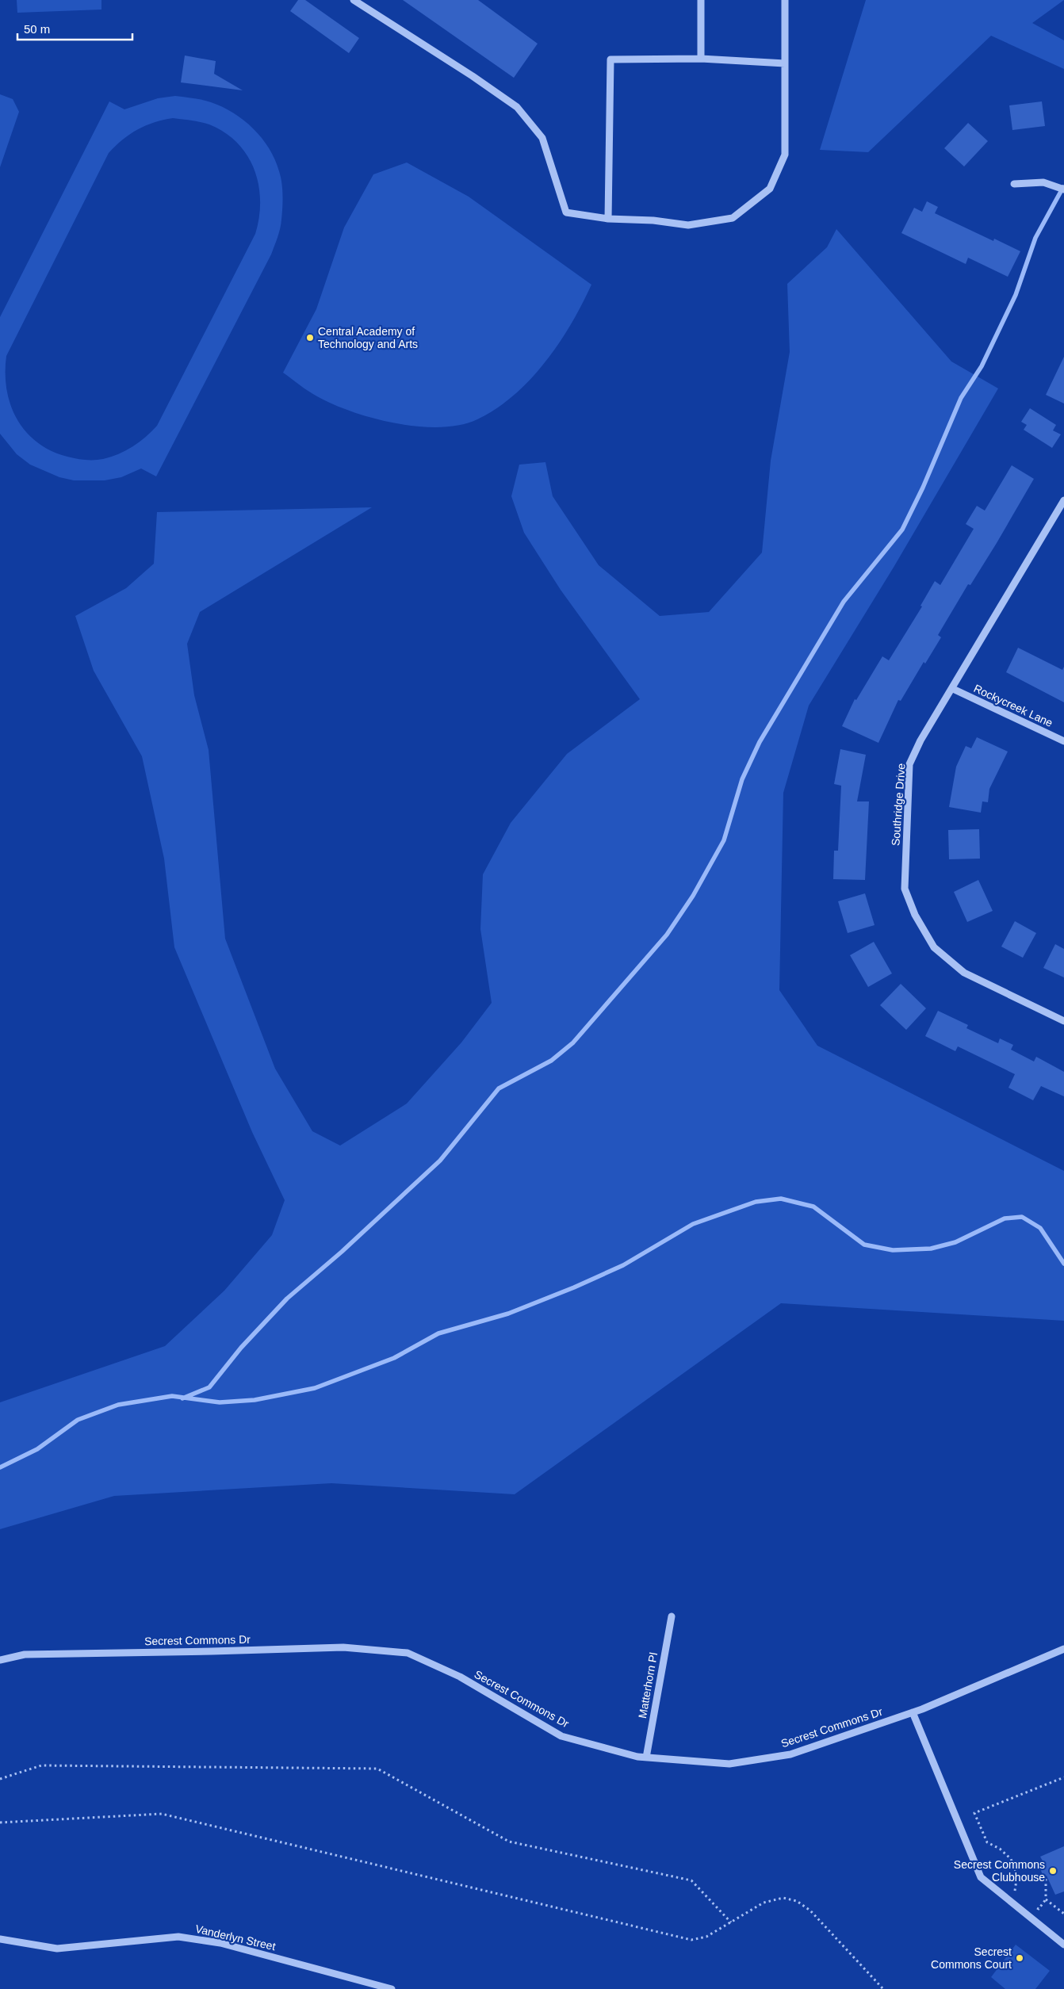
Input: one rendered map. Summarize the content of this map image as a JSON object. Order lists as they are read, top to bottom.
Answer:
{
  "streets": {
    "street": [
      "Rockycreek Lane",
      "Southridge Drive",
      "Secrest Commons Dr",
      "Matterhorn Pl",
      "Vanderlyn Street"
    ]
  },
  "crossings": [
    ["Rockycreek Lane", "Southridge Drive"],
    ["Secrest Commons Dr", "Matterhorn Pl"]
  ],
  "places": ["Central Academy of Technology and Arts", "Secrest Commons Clubhouse", "Secrest Commons Court"],
  "scale_bar": "50 m"
}
